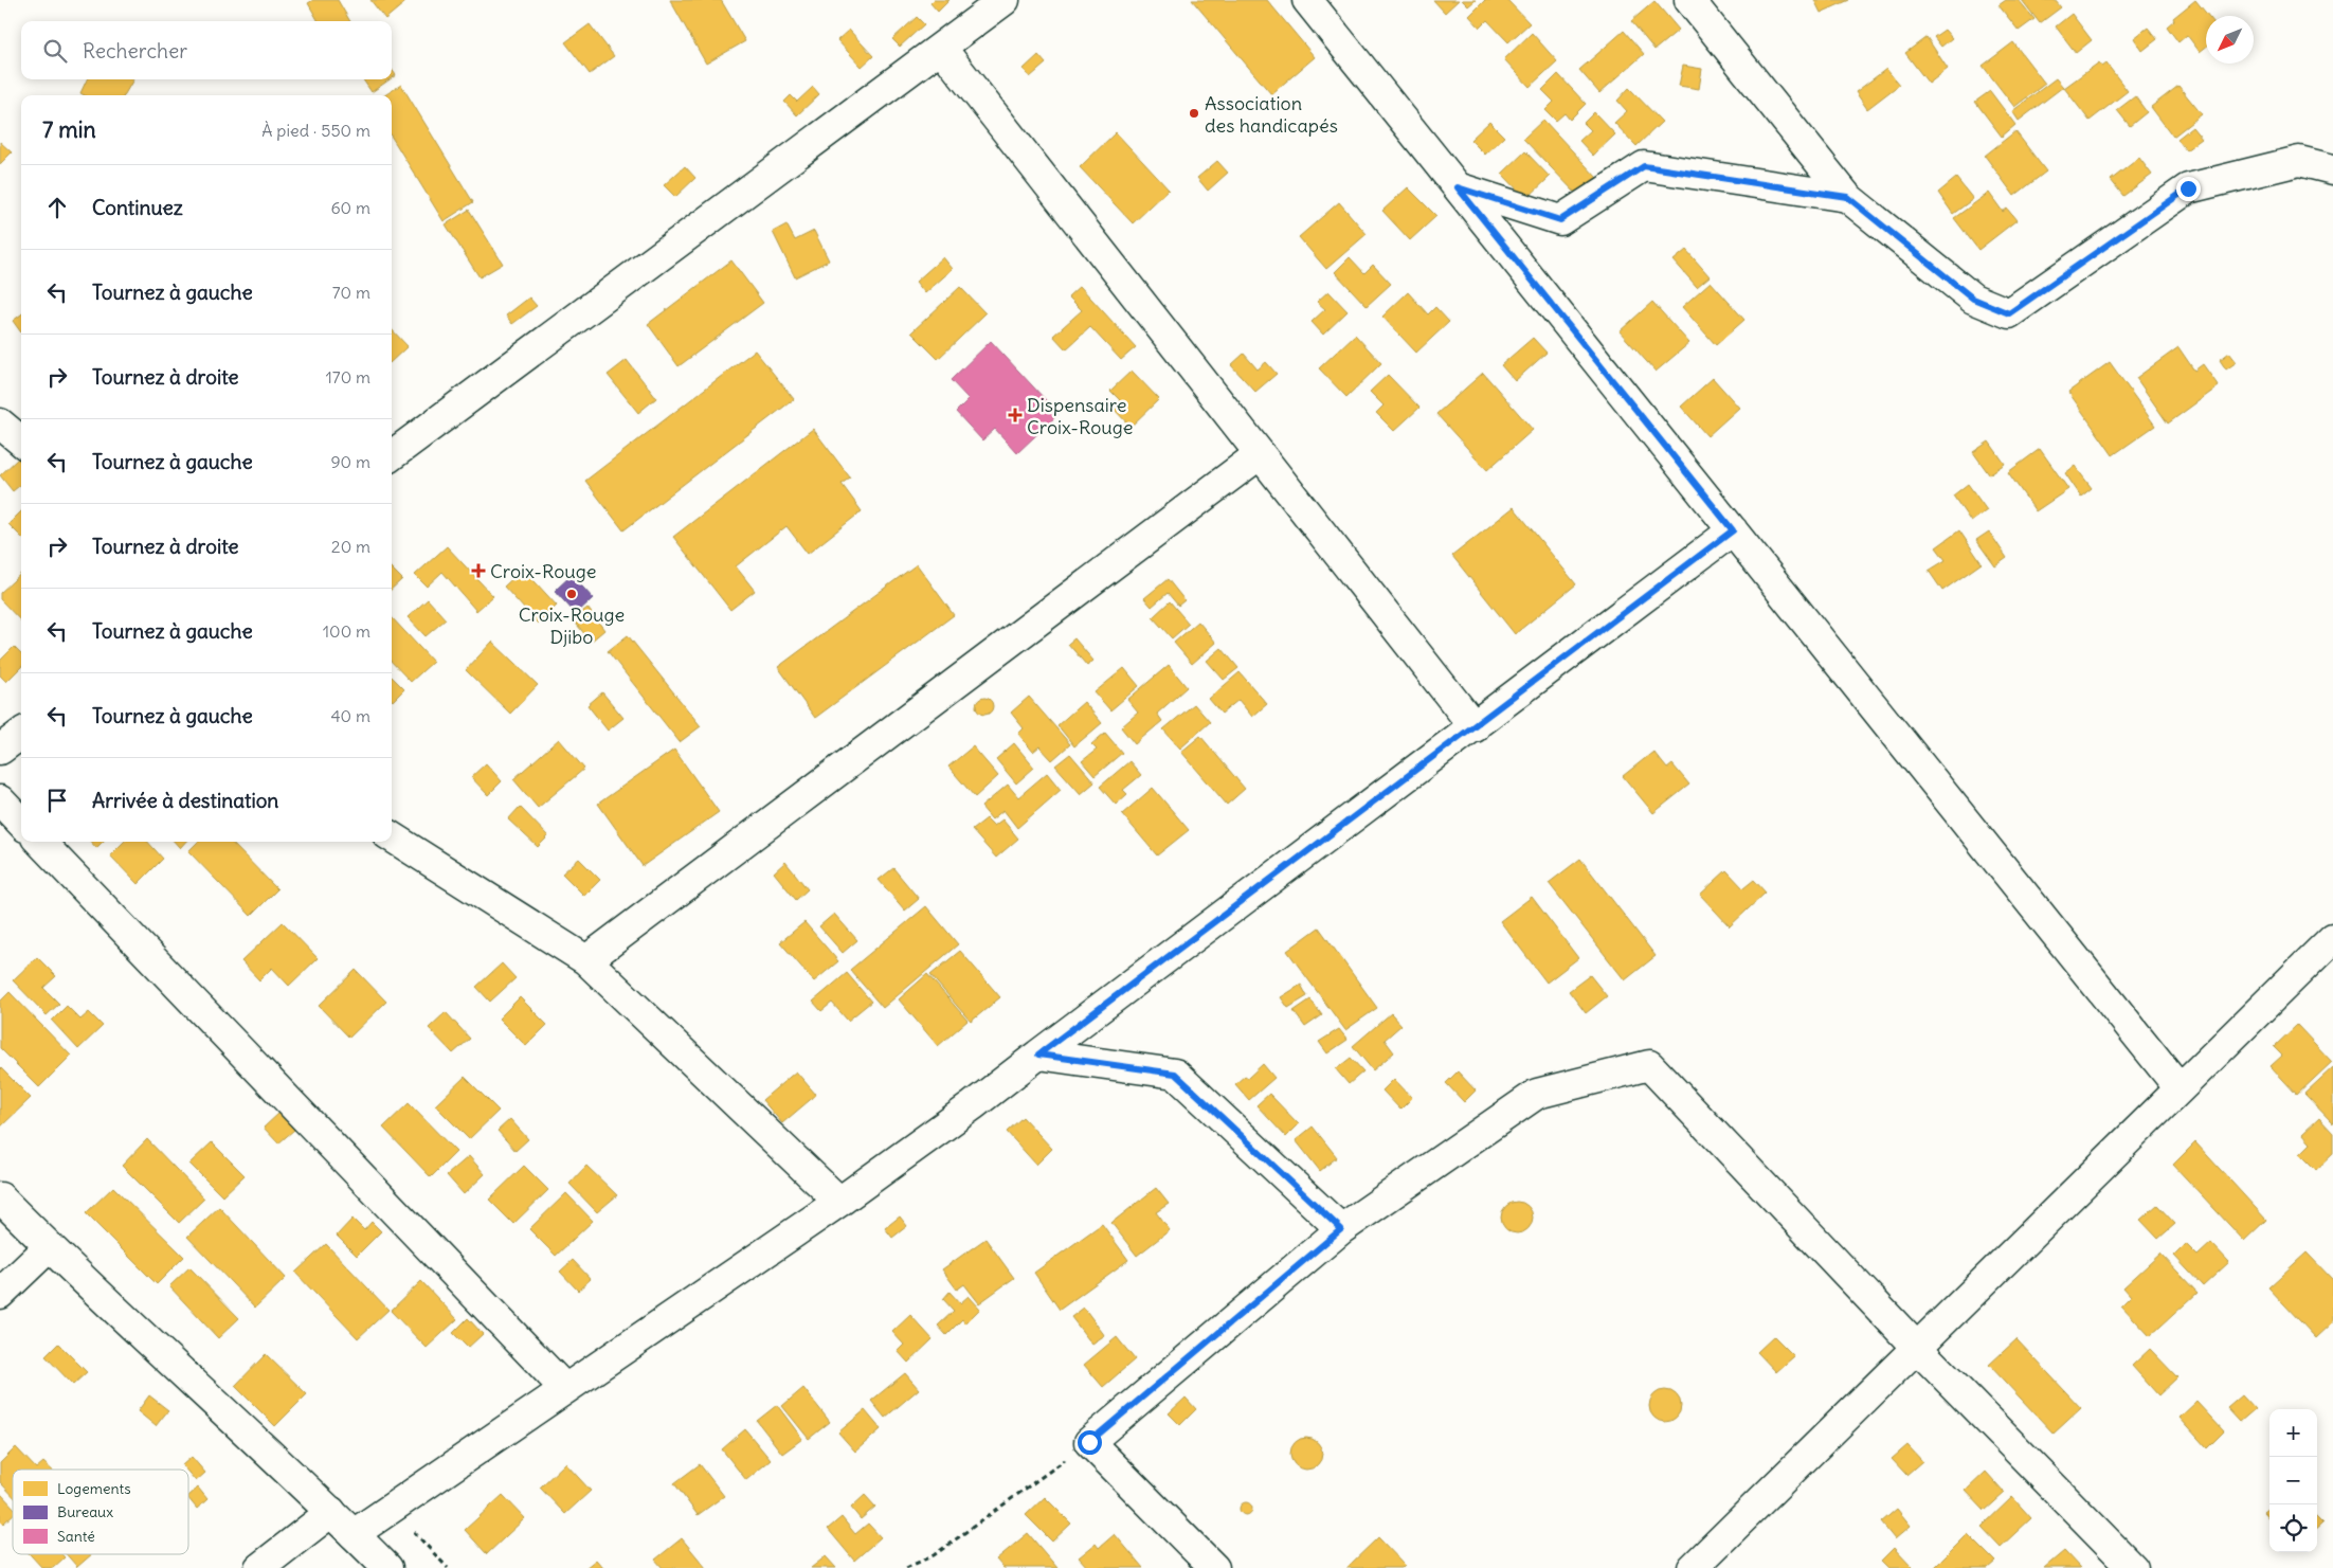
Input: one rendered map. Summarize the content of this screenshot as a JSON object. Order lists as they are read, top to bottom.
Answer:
{
  "places": {
    "other": ["Association des handicapés", "Croix-Rouge Djibo"],
    "health": ["Dispensaire Croix-Rouge", "Croix-Rouge"]
  },
  "legend": ["Logements", "Bureaux", "Santé"],
  "north": "bottom left",
  "page": {
    "search": "Rechercher",
    "heading": ["7 min", "À pied · 550 m"],
    "list": [
      ["Continuez", "60 m"],
      ["Tournez à gauche", "70 m"],
      ["Tournez à droite", "170 m"],
      ["Tournez à gauche", "90 m"],
      ["Tournez à droite", "20 m"],
      ["Tournez à gauche", "100 m"],
      ["Tournez à gauche", "40 m"],
      "Arrivée à destination"
    ],
    "map_buttons": ["+", "−"]
  }
}
